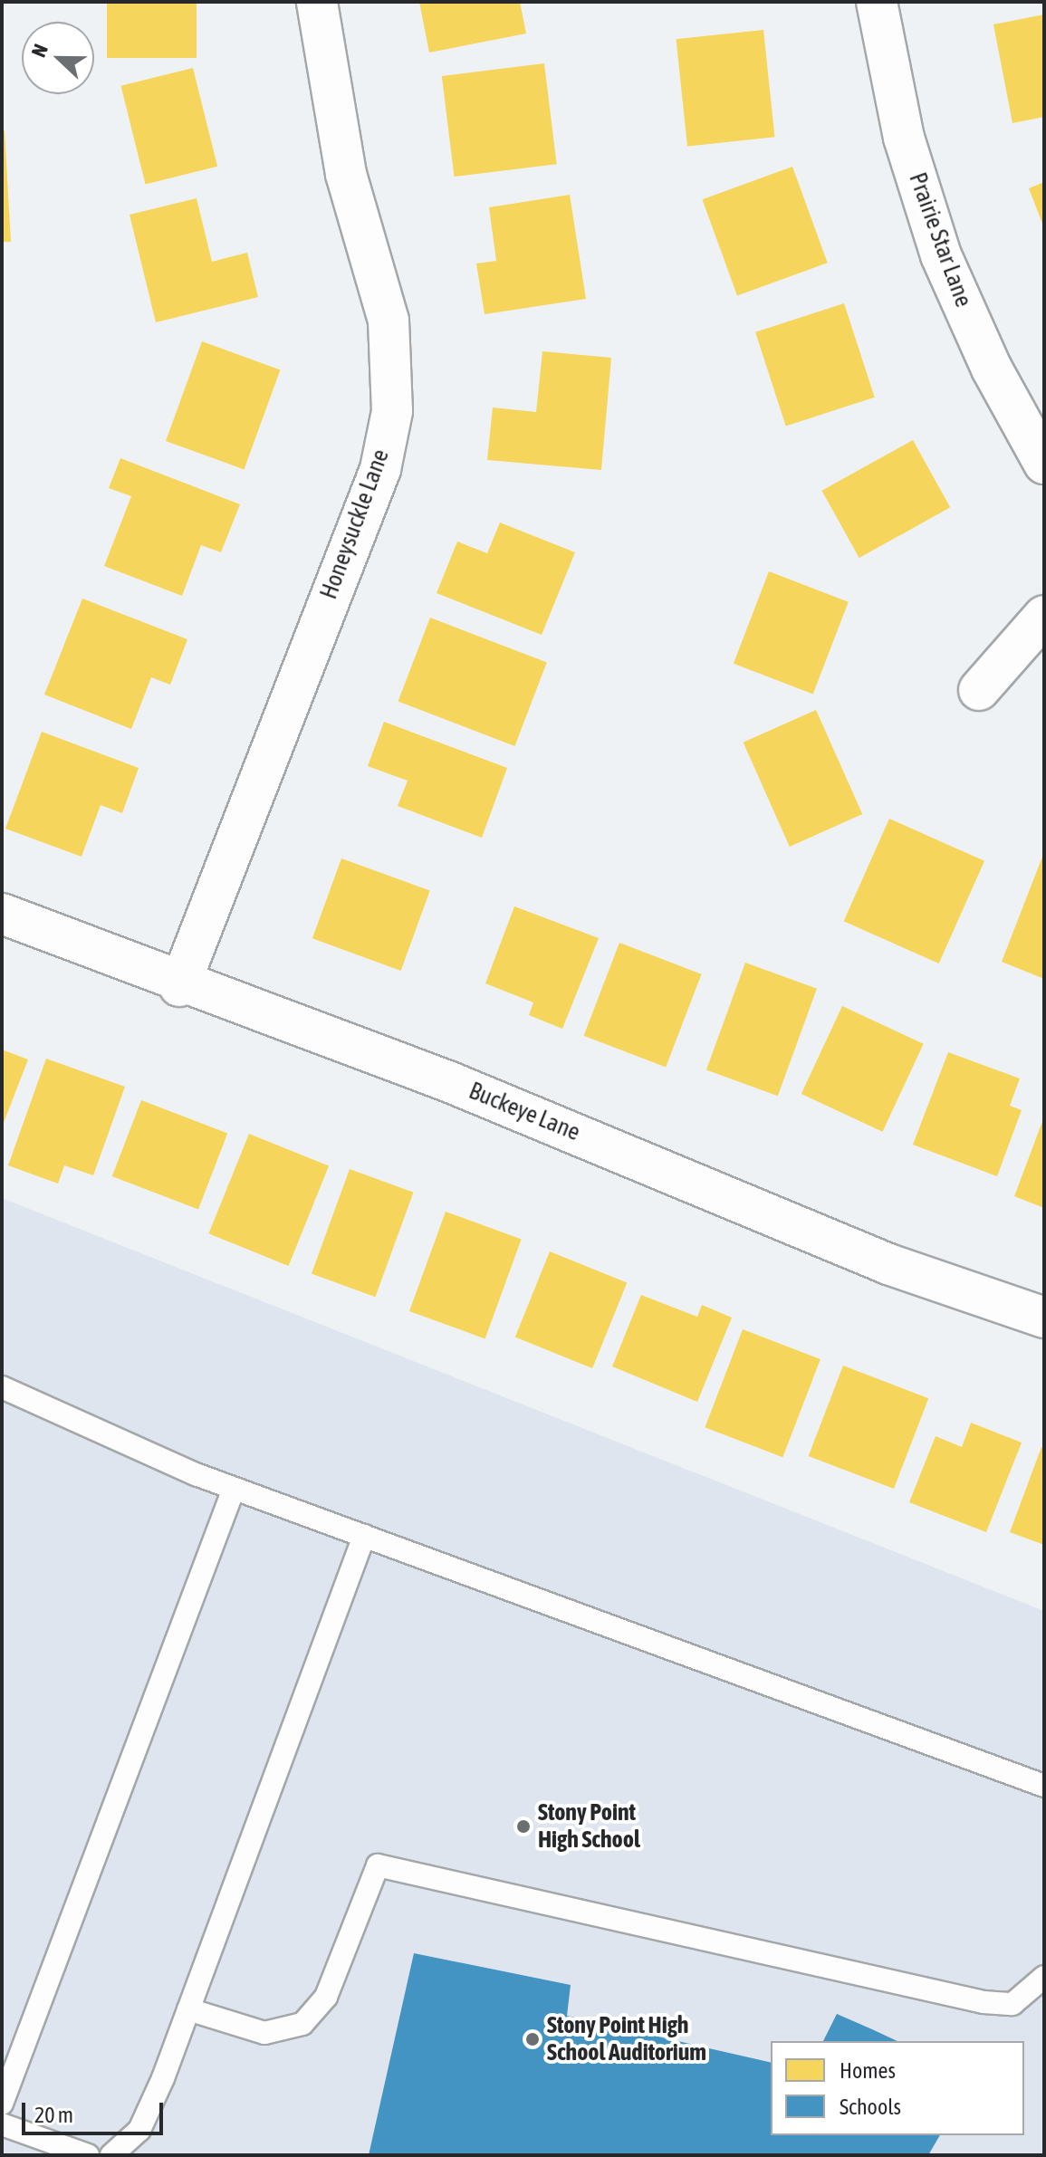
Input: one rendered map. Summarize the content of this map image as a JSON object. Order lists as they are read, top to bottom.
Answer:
{
  "streets": {
    "street": ["Prairie Star Lane", "Honeysuckle Lane", "Buckeye Lane"]
  },
  "crossings": [
    ["Honeysuckle Lane", "Buckeye Lane"]
  ],
  "places": ["Stony Point High School", "Stony Point High School Auditorium"],
  "legend": ["Homes", "Schools"],
  "scale_bar": "20 m",
  "north": "left"
}
